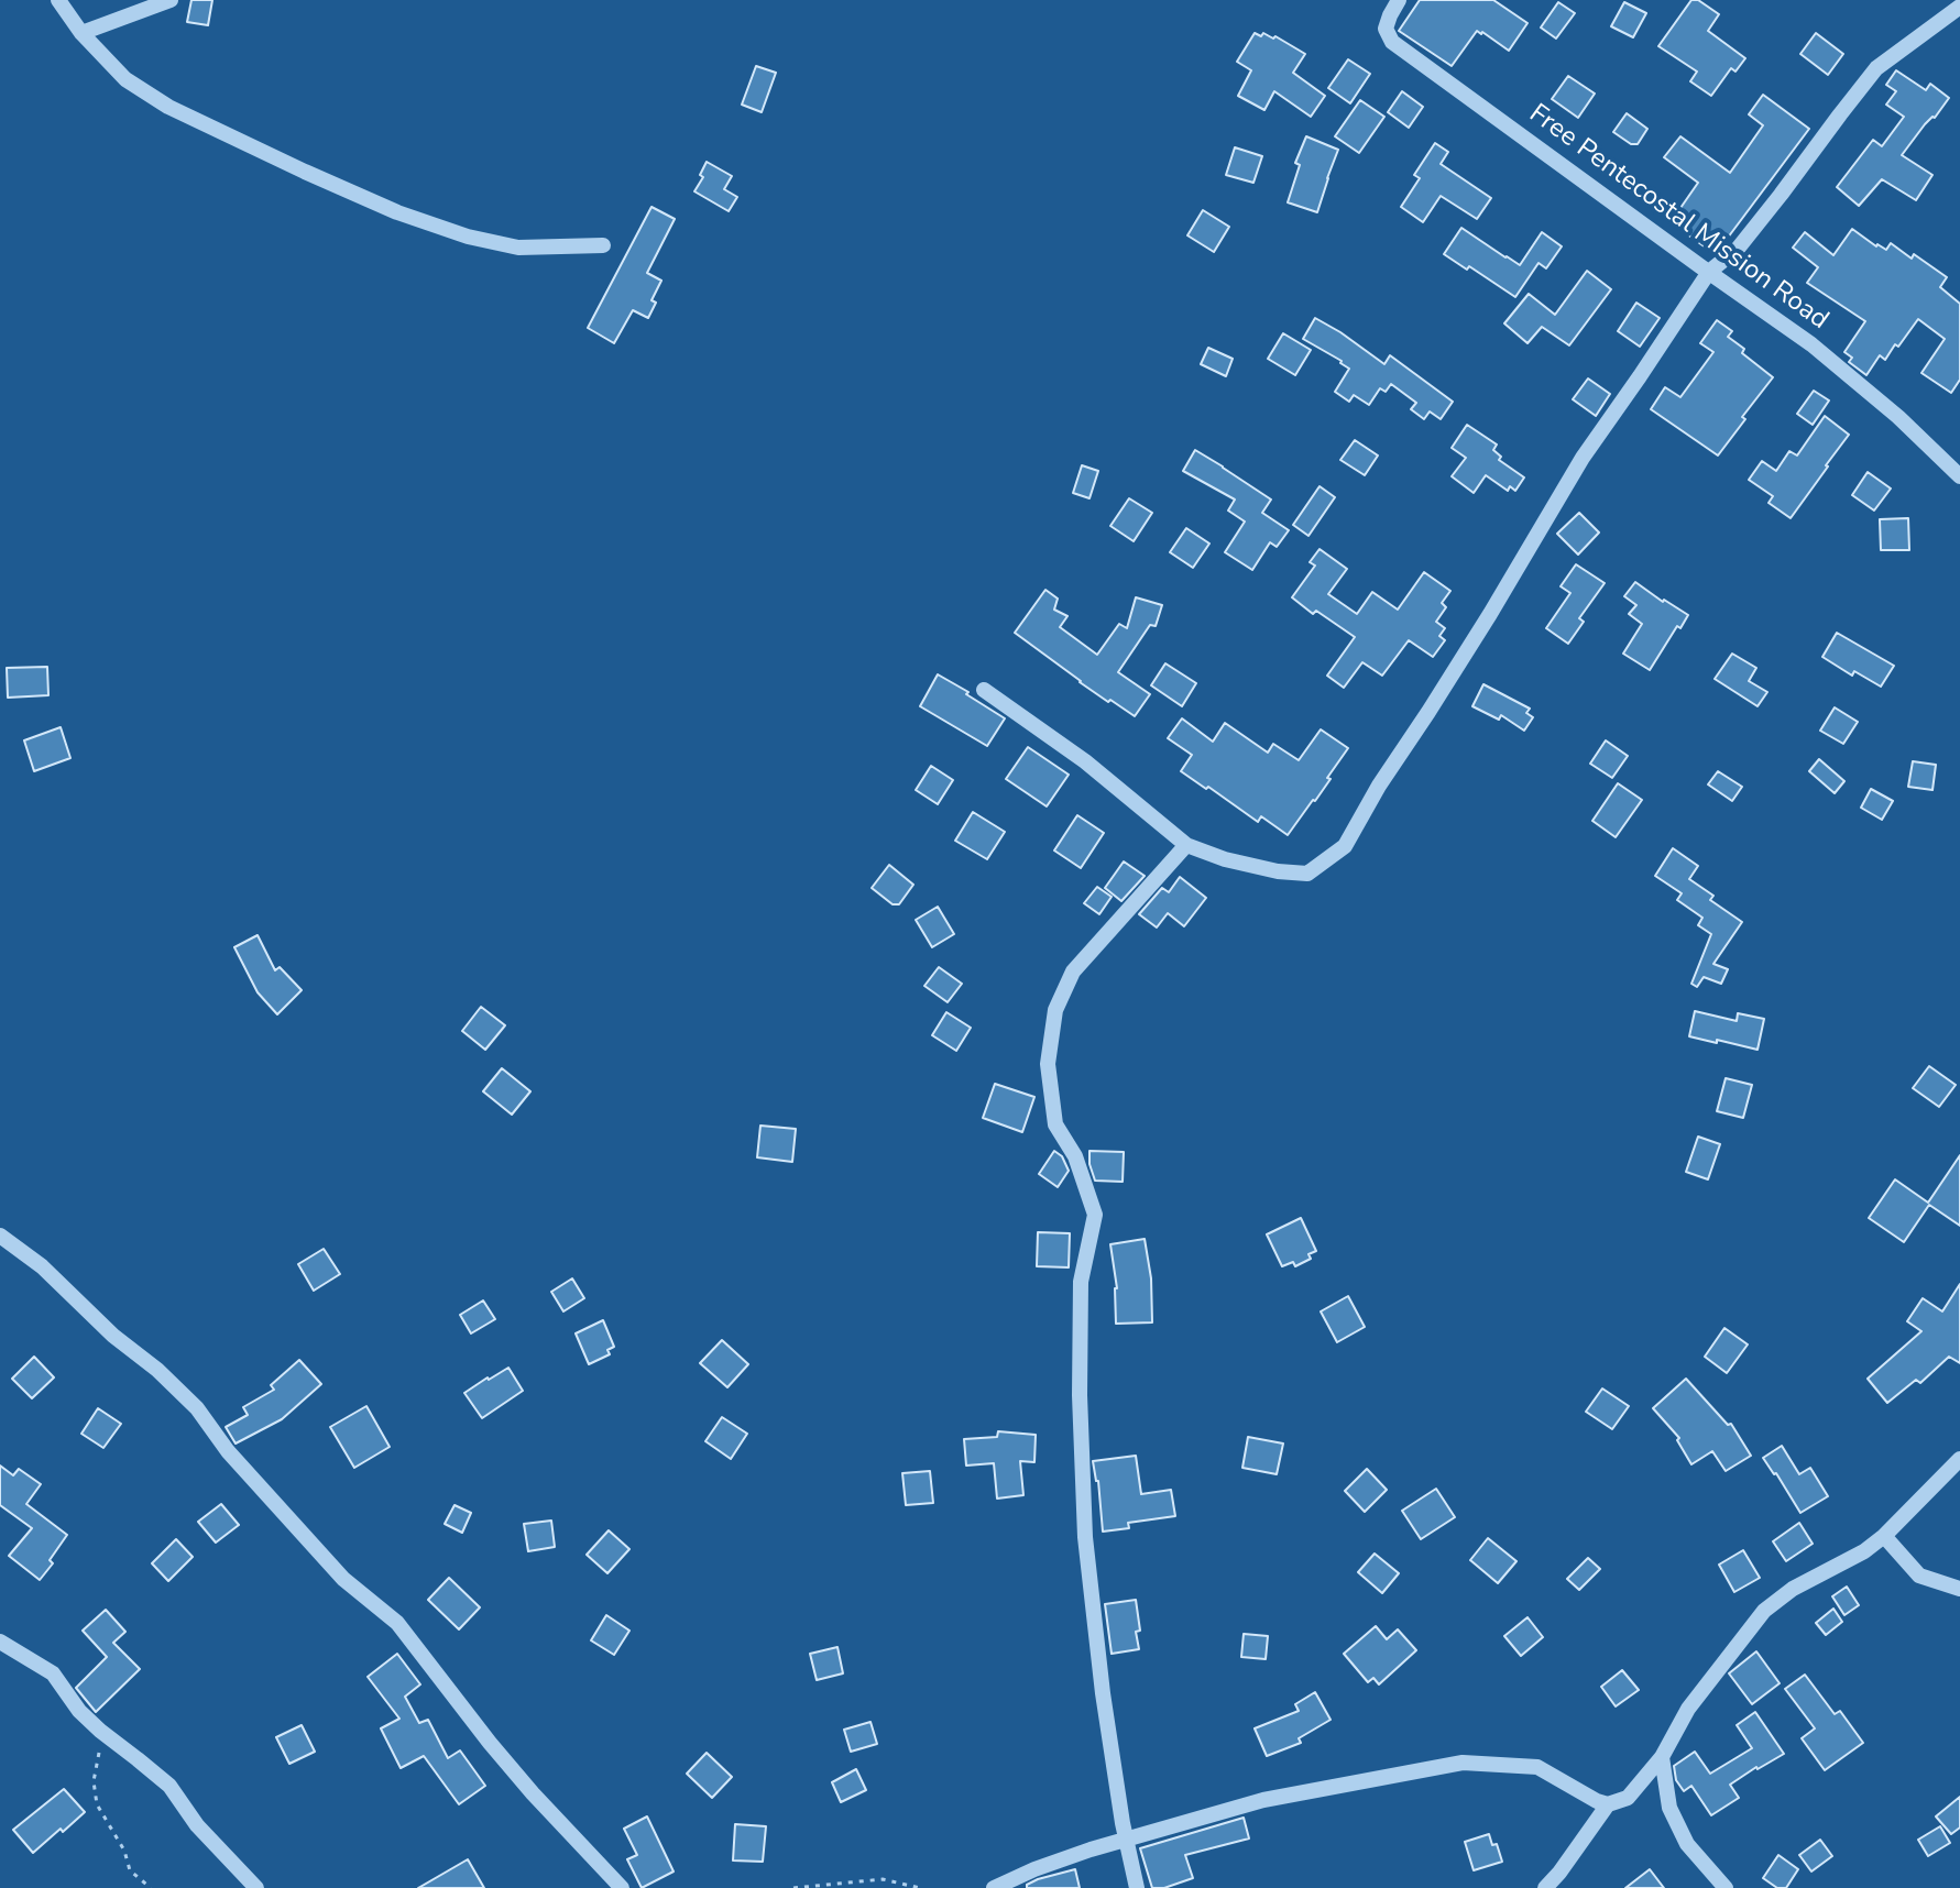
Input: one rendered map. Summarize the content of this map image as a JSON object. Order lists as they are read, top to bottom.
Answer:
{
  "streets": {
    "street": ["Free Pentecostal Mission Road"]
  }
}
